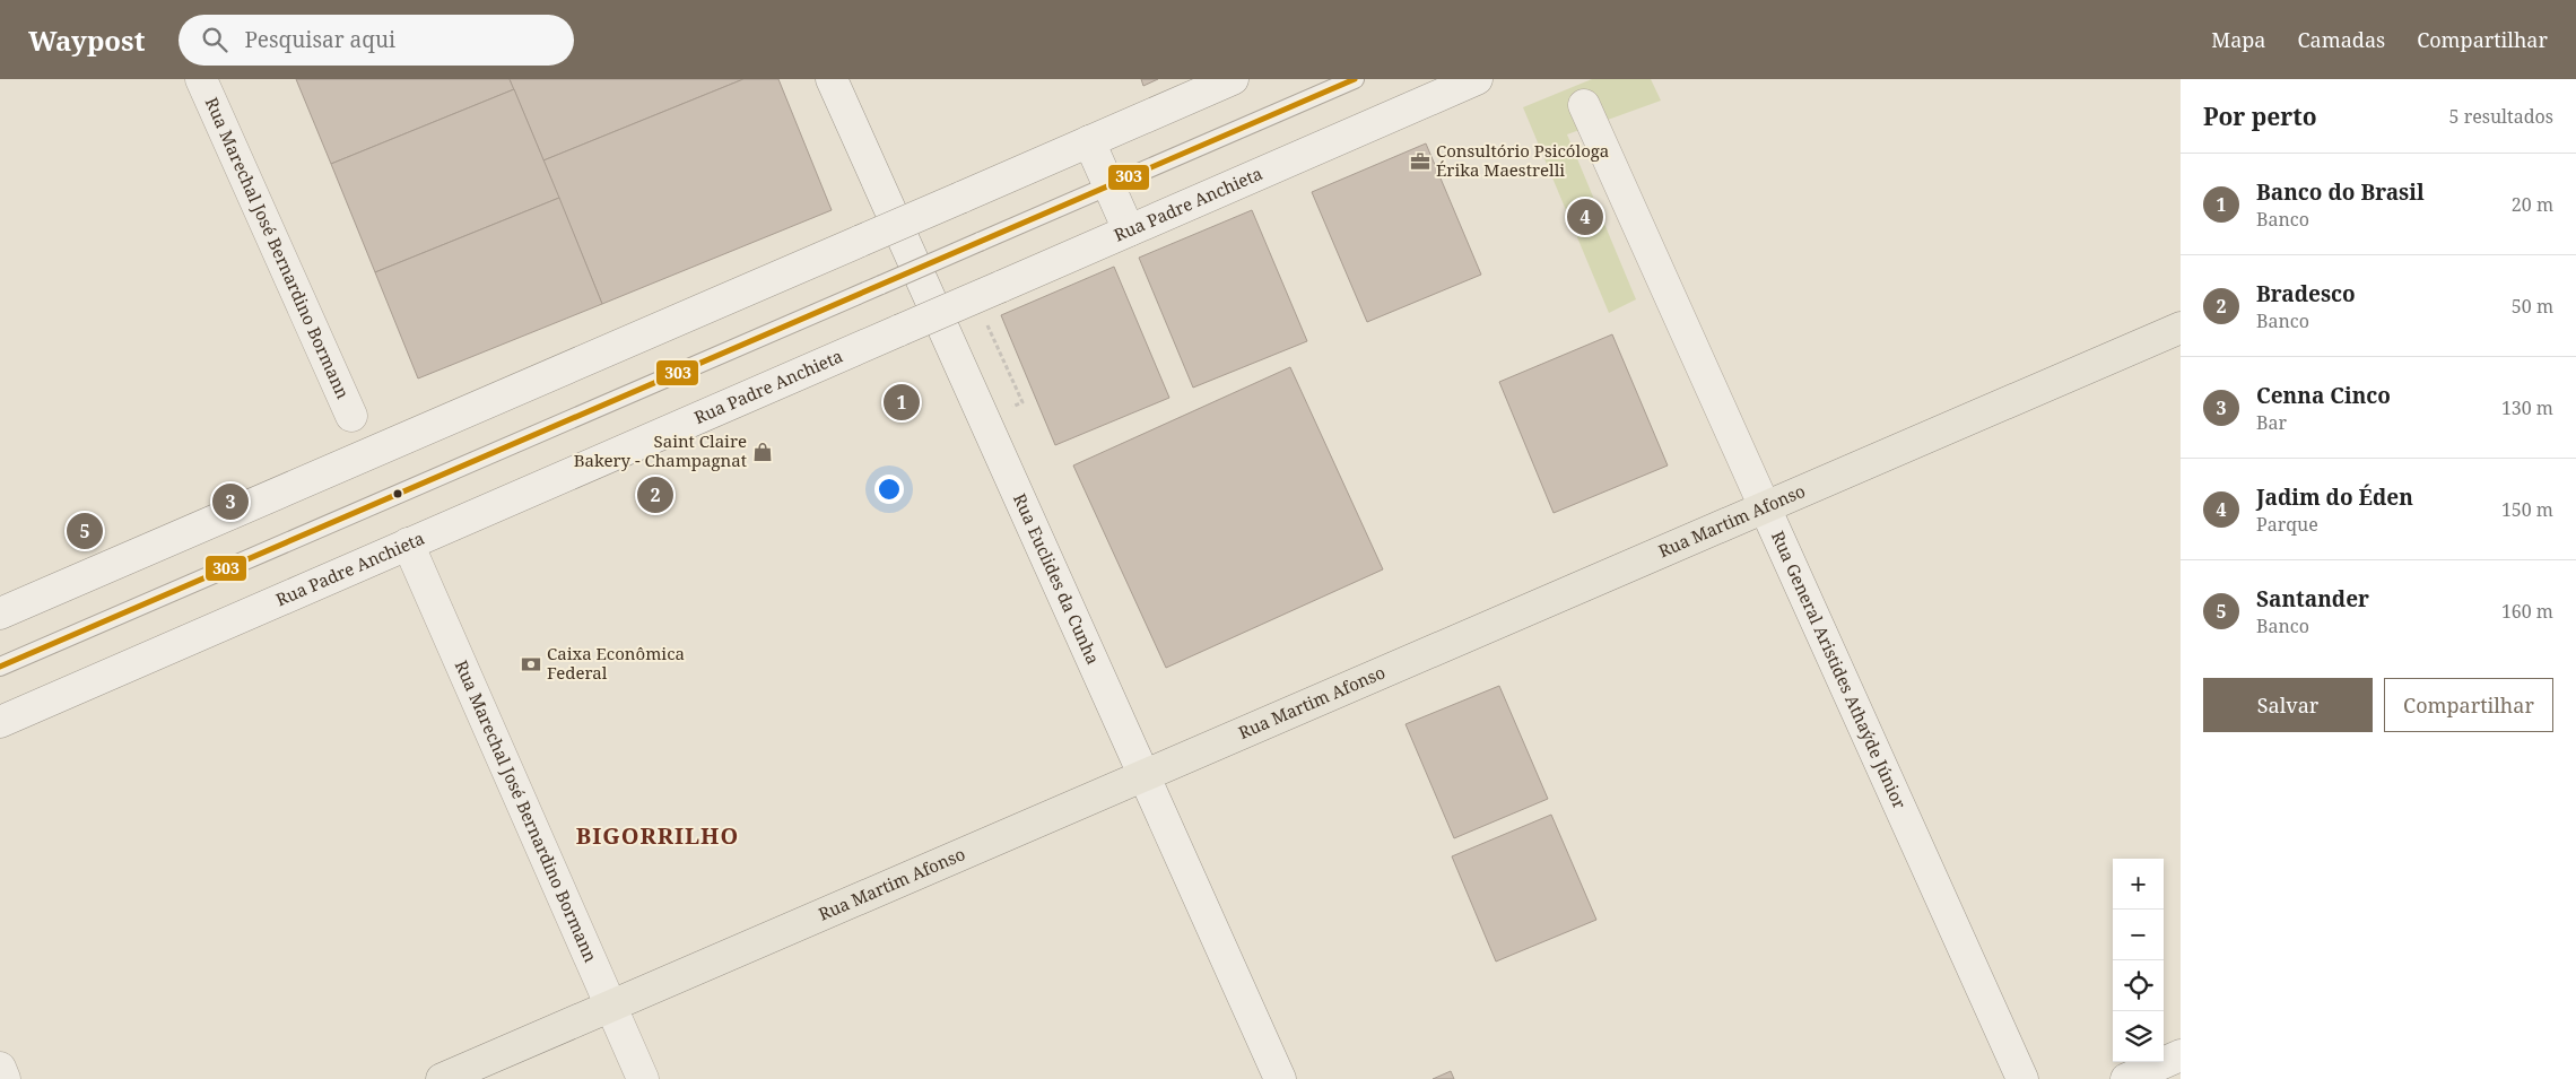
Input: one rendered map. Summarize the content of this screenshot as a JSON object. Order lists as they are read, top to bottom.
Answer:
{
  "streets": {
    "main road": ["Rua Martim Afonso"],
    "street": [
      "Rua Padre Anchieta",
      "Rua Marechal José Bernardino Bormann",
      "Rua Euclides da Cunha",
      "Rua General Aristides Athaýde Júnior"
    ]
  },
  "crossings": [
    ["Rua Padre Anchieta", "Rua Marechal José Bernardino Bormann"],
    ["Rua Marechal José Bernardino Bormann", "Rua Martim Afonso"],
    ["Rua Martim Afonso", "Rua Euclides da Cunha"],
    ["Rua Martim Afonso", "Rua General Aristides Athaýde Júnior"]
  ],
  "districts": ["BIGORRILHO"],
  "places": {
    "office": ["Consultório Psicóloga Érika Maestrelli"],
    "shop": ["Saint Claire Bakery - Champagnat"],
    "bank": ["Caixa Econômica Federal"]
  },
  "lines": ["transit line 303"],
  "page": {
    "header": "Waypost",
    "search": "Pesquisar aqui",
    "nav": ["Mapa", "Camadas", "Compartilhar"],
    "heading": ["Por perto", "5 resultados"],
    "list": [
      {
        "mark": "1",
        "name": "Banco do Brasil",
        "note": "Banco",
        "value": "20 m"
      },
      {
        "mark": "2",
        "name": "Bradesco",
        "note": "Banco",
        "value": "50 m"
      },
      {
        "mark": "3",
        "name": "Cenna Cinco",
        "note": "Bar",
        "value": "130 m"
      },
      {
        "mark": "4",
        "name": "Jadim do Éden",
        "note": "Parque",
        "value": "150 m"
      },
      {
        "mark": "5",
        "name": "Santander",
        "note": "Banco",
        "value": "160 m"
      }
    ],
    "pins": [
      "4",
      "1",
      "2",
      "3",
      "5"
    ],
    "buttons": ["Salvar", "Compartilhar"],
    "map_buttons": ["+", "−"]
  }
}
